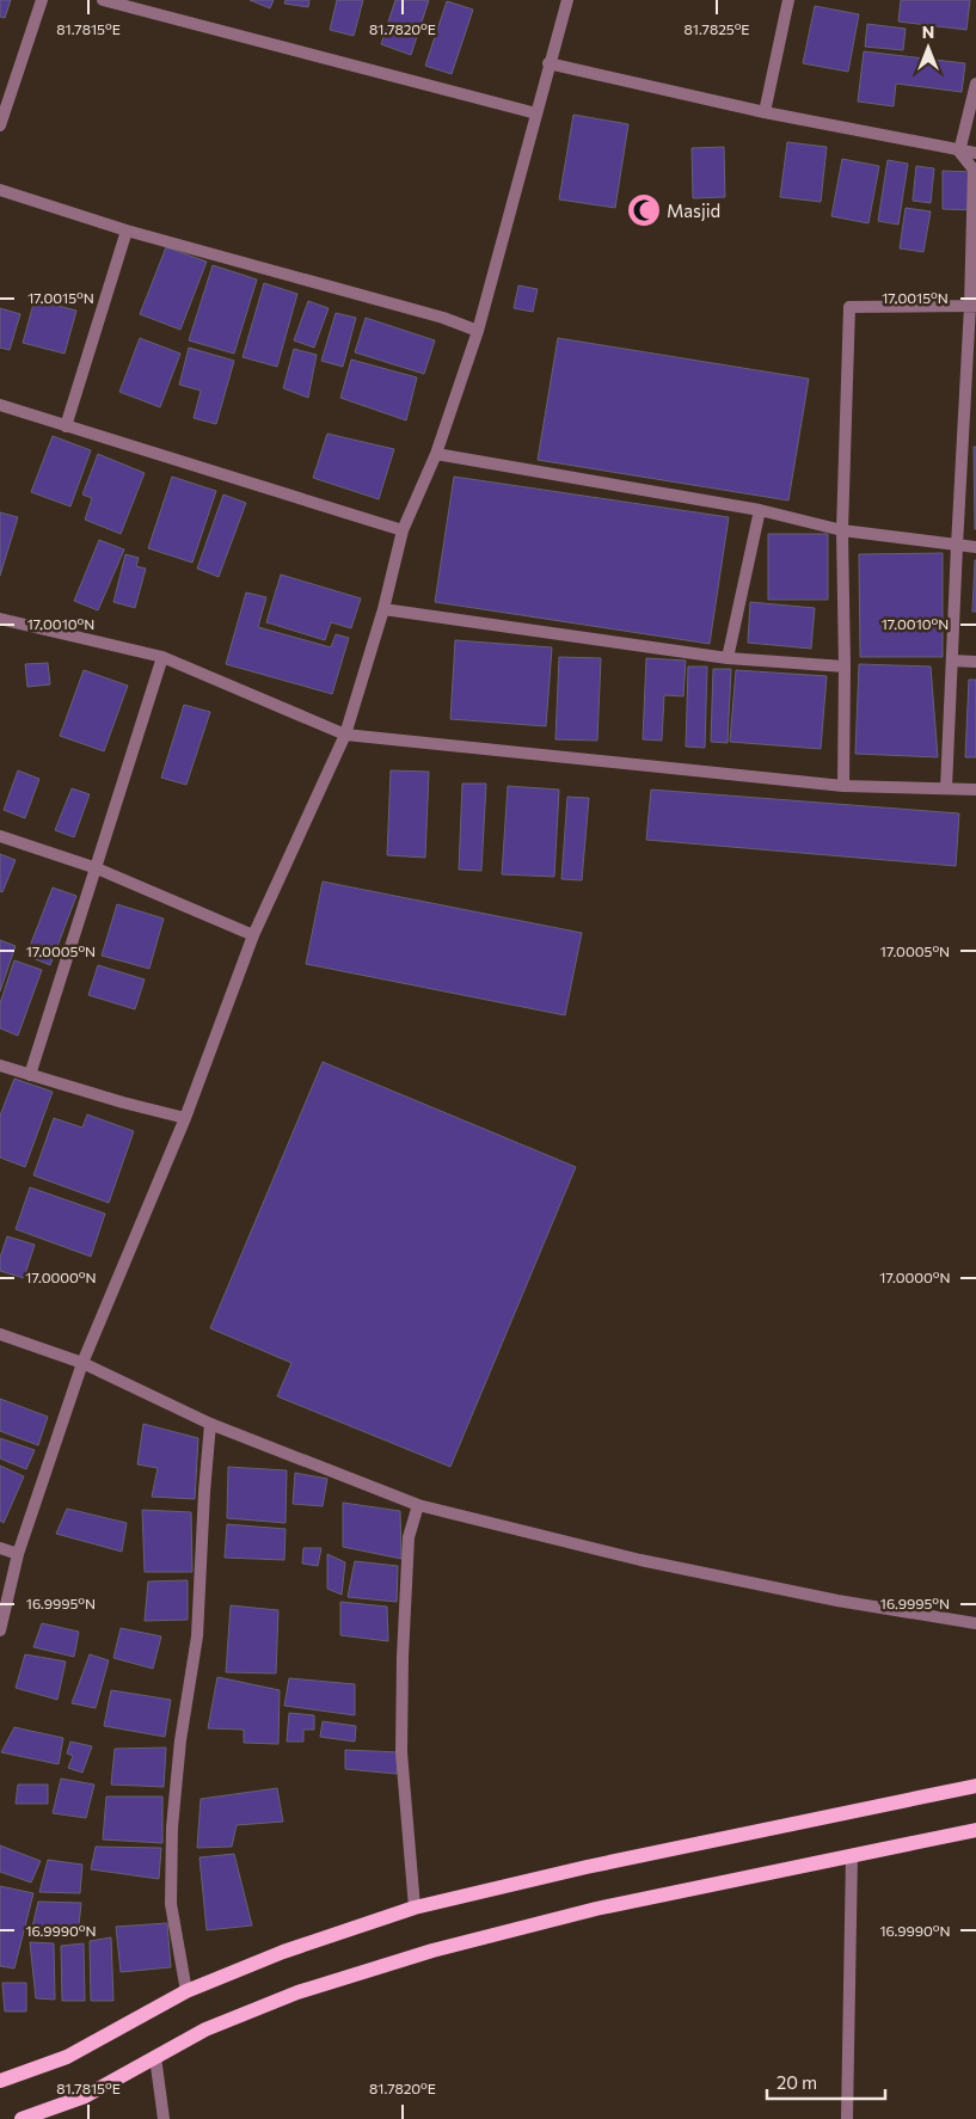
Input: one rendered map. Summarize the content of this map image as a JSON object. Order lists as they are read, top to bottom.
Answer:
{
  "places": {
    "mosque": ["Masjid"]
  },
  "scale_bar": "20 m",
  "north": "top",
  "coordinates": [
    "81.7815°E",
    "81.7820°E",
    "81.7825°E",
    "17.0015°N",
    "17.0010°N",
    "17.0005°N",
    "17.0000°N",
    "16.9995°N",
    "16.9990°N"
  ]
}
